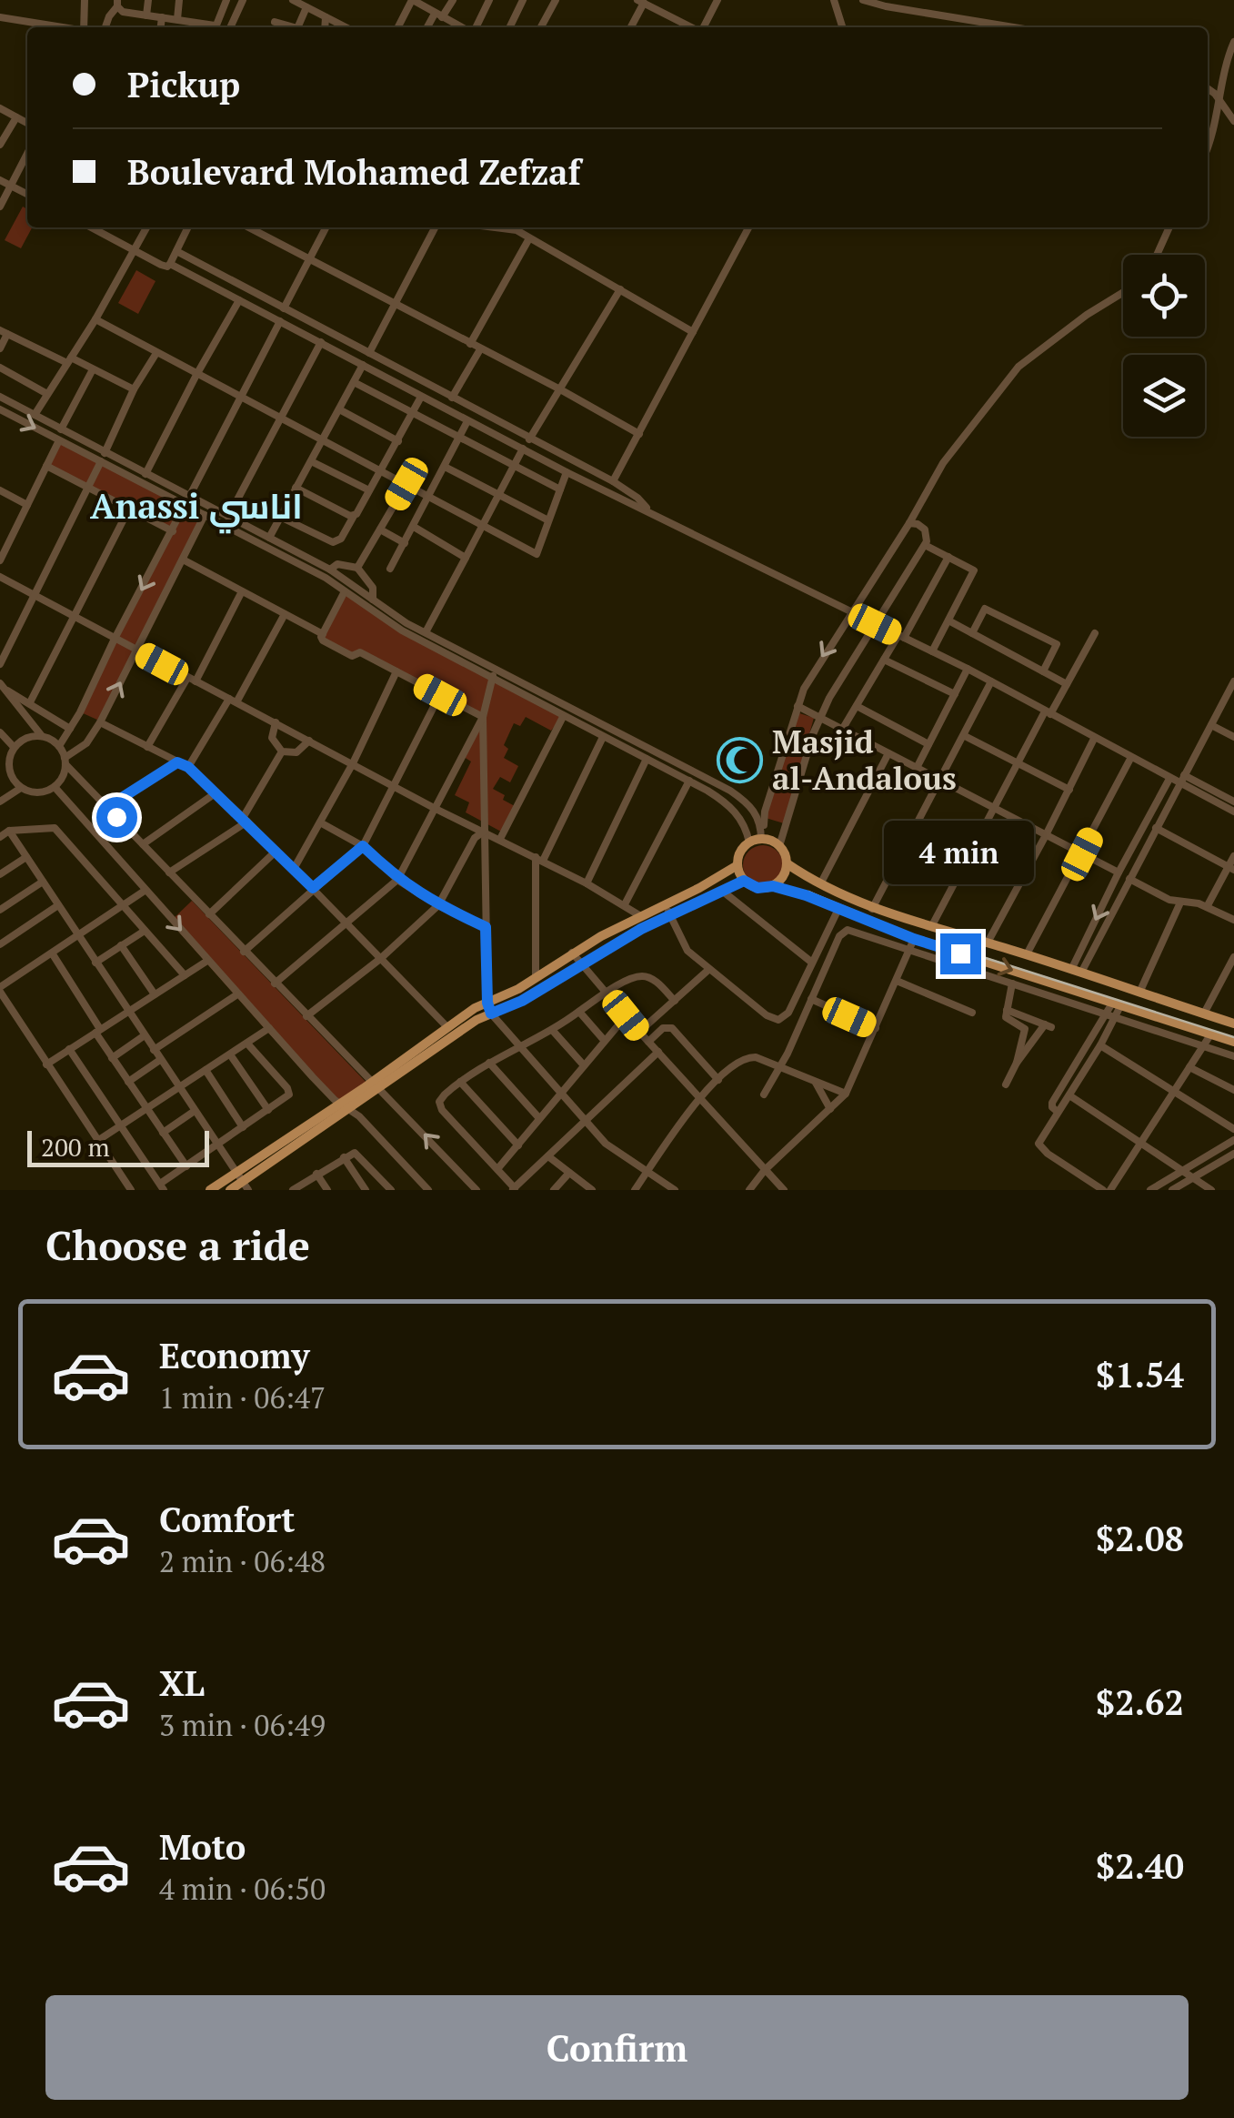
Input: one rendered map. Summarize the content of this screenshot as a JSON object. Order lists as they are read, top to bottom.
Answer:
{
  "districts": ["Anassi اناسي"],
  "places": {
    "mosque": ["Masjid al-Andalous"]
  },
  "scale_bar": "200 m",
  "page": {
    "banner": ["Pickup", "Boulevard Mohamed Zefzaf"],
    "bubble": "4 min",
    "scale": "200 m",
    "heading": "Choose a ride",
    "list": [
      {
        "name": "Economy",
        "note": "1 min · 06:47",
        "value": "$1.54"
      },
      {
        "name": "Comfort",
        "note": "2 min · 06:48",
        "value": "$2.08"
      },
      {
        "name": "XL",
        "note": "3 min · 06:49",
        "value": "$2.62"
      },
      {
        "name": "Moto",
        "note": "4 min · 06:50",
        "value": "$2.40"
      }
    ],
    "buttons": "Confirm"
  }
}
